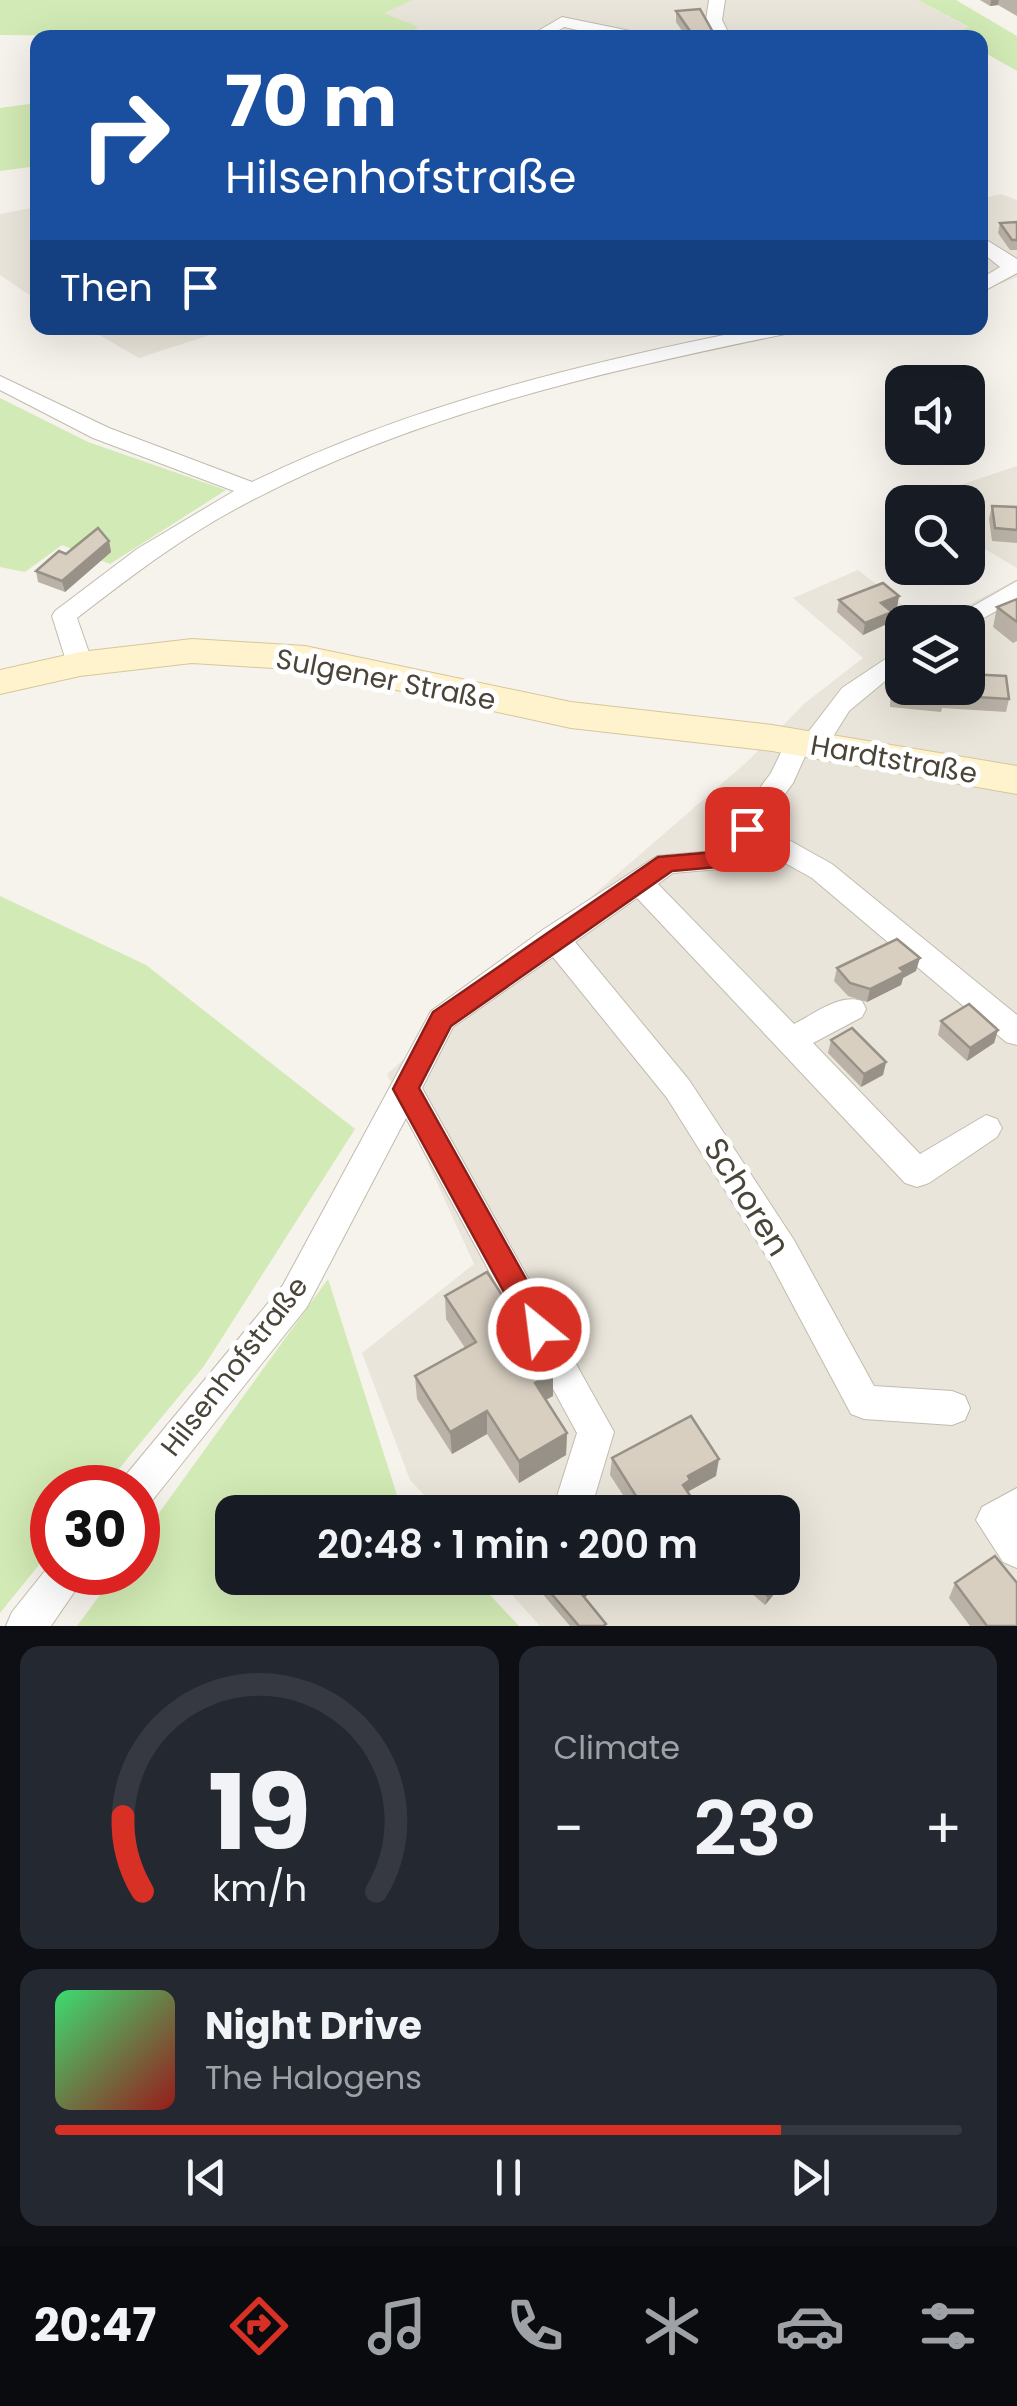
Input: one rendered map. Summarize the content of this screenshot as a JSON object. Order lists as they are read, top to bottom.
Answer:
{
  "streets": {
    "main road": ["Sulgener Straße", "Hardtstraße"],
    "street": ["Schoren", "Hilsenhofstraße"]
  },
  "crossings": [
    ["Sulgener Straße", "Hardtstraße"],
    ["Sulgener Straße", "Hilsenhofstraße"],
    ["Hardtstraße", "Hilsenhofstraße"],
    ["Schoren", "Hilsenhofstraße"]
  ],
  "page": {
    "turn": ["70 m", "Hilsenhofstraße"],
    "then": "Then",
    "limit": "30",
    "trip": "20:48 · 1 min · 200 m",
    "tile": "Climate",
    "heat": ["−", "23°", "+"],
    "song": ["Night Drive", "The Halogens"],
    "tabs": "20:47",
    "gauge": ["19", "km/h"]
  }
}
